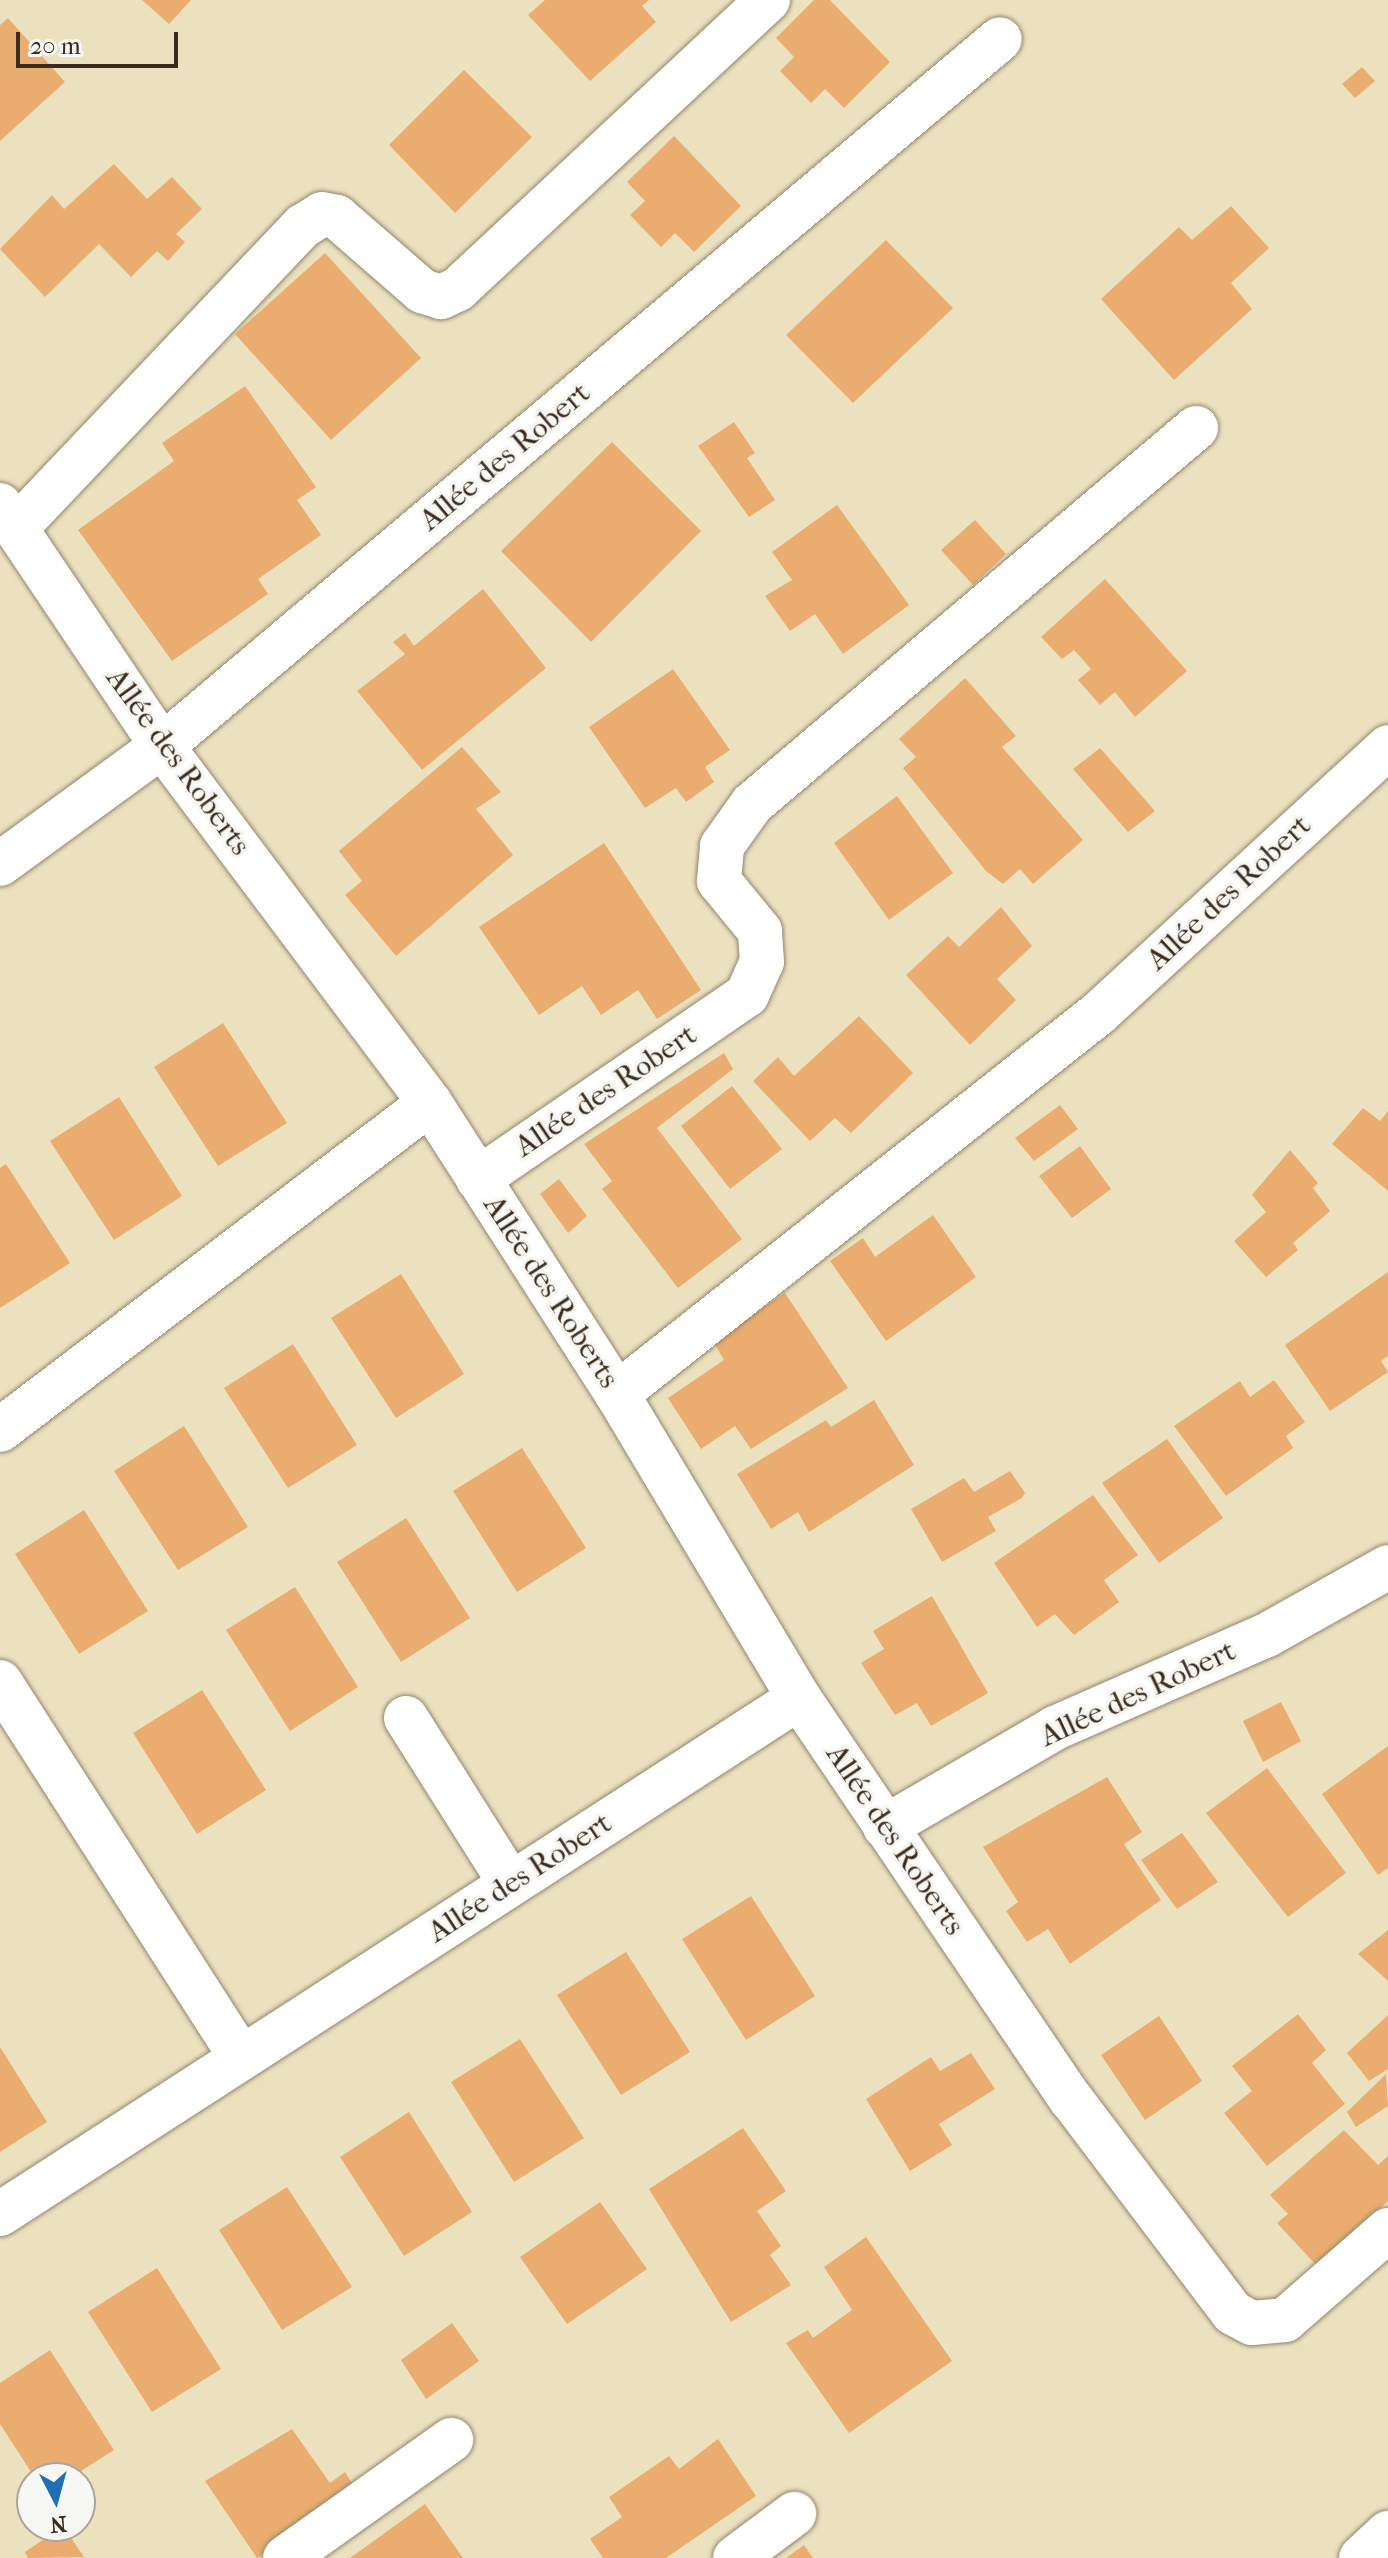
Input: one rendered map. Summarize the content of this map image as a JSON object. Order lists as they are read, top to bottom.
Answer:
{
  "streets": {
    "street": ["Allée des Robert", "Allée des Roberts"]
  },
  "crossings": [
    ["Allée des Robert", "Allée des Roberts"]
  ],
  "scale_bar": "20 m",
  "north": "bottom"
}
